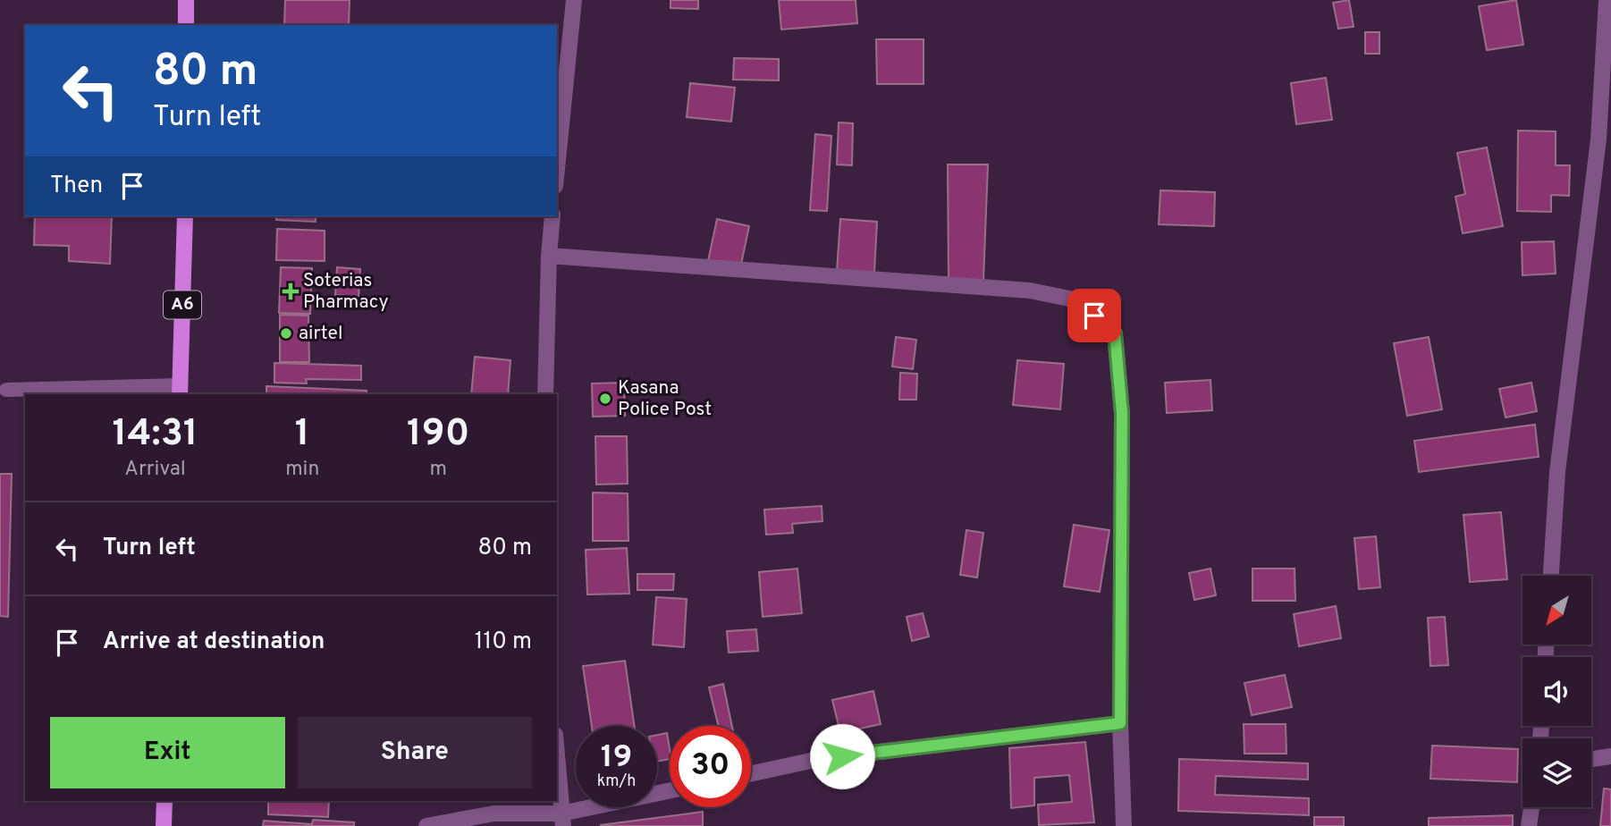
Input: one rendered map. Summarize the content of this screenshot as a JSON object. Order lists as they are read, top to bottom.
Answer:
{
  "streets": {
    "main road": ["A6"]
  },
  "places": {
    "health": ["Soterias Pharmacy"],
    "other": ["airtel", "Kasana Police Post"]
  },
  "north": "bottom left",
  "page": {
    "turn": ["80 m", "Turn left"],
    "then": "Then",
    "eta": [
      "14:31",
      "Arrival",
      "1",
      "min",
      "190",
      "m"
    ],
    "list": [
      {
        "name": "Turn left",
        "value": "80 m"
      },
      {
        "name": "Arrive at destination",
        "value": "110 m"
      }
    ],
    "buttons": ["Exit", "Share"],
    "speed": "19 km/h",
    "limit": "30"
  }
}
